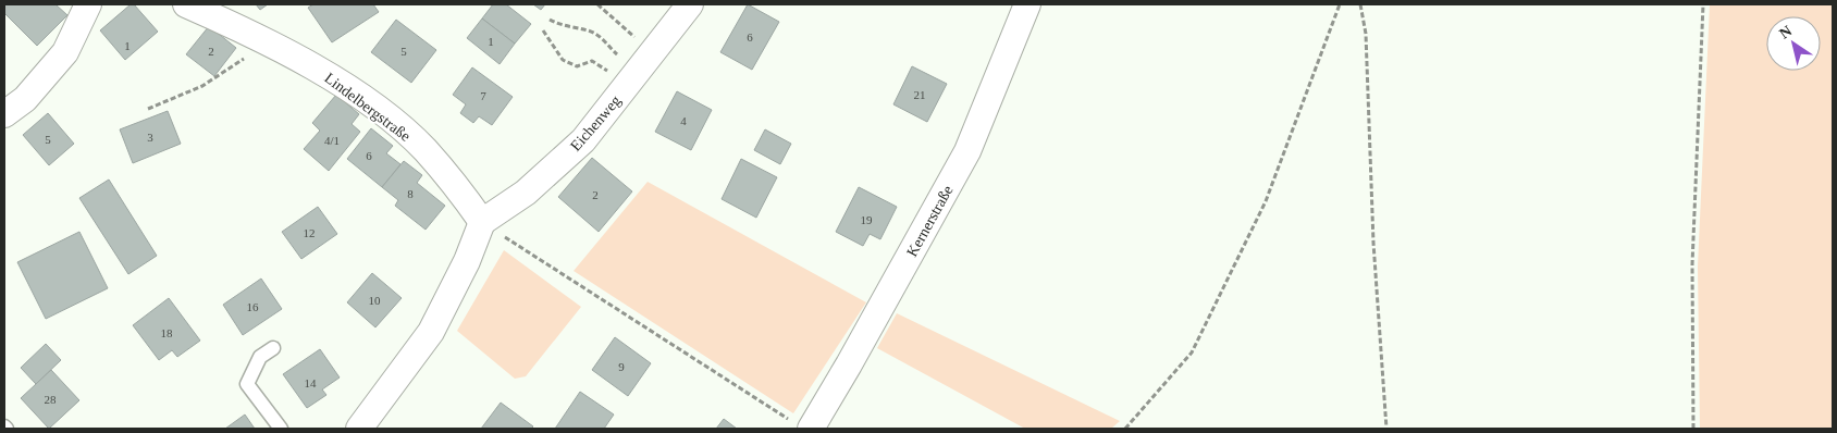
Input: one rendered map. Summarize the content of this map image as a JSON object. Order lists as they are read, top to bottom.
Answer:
{
  "streets": {
    "street": ["Lindelbergstraße", "Eichenweg", "Kernerstraße"]
  },
  "crossings": [
    ["Lindelbergstraße", "Eichenweg"]
  ],
  "house_numbers": [
    "6",
    "1",
    "1",
    "2",
    "5",
    "21",
    "7",
    "4",
    "3",
    "5",
    "4/1",
    "6",
    "8",
    "2",
    "19",
    "12",
    "10",
    "16",
    "18",
    "9",
    "14",
    "28"
  ],
  "north": "top left"
}
